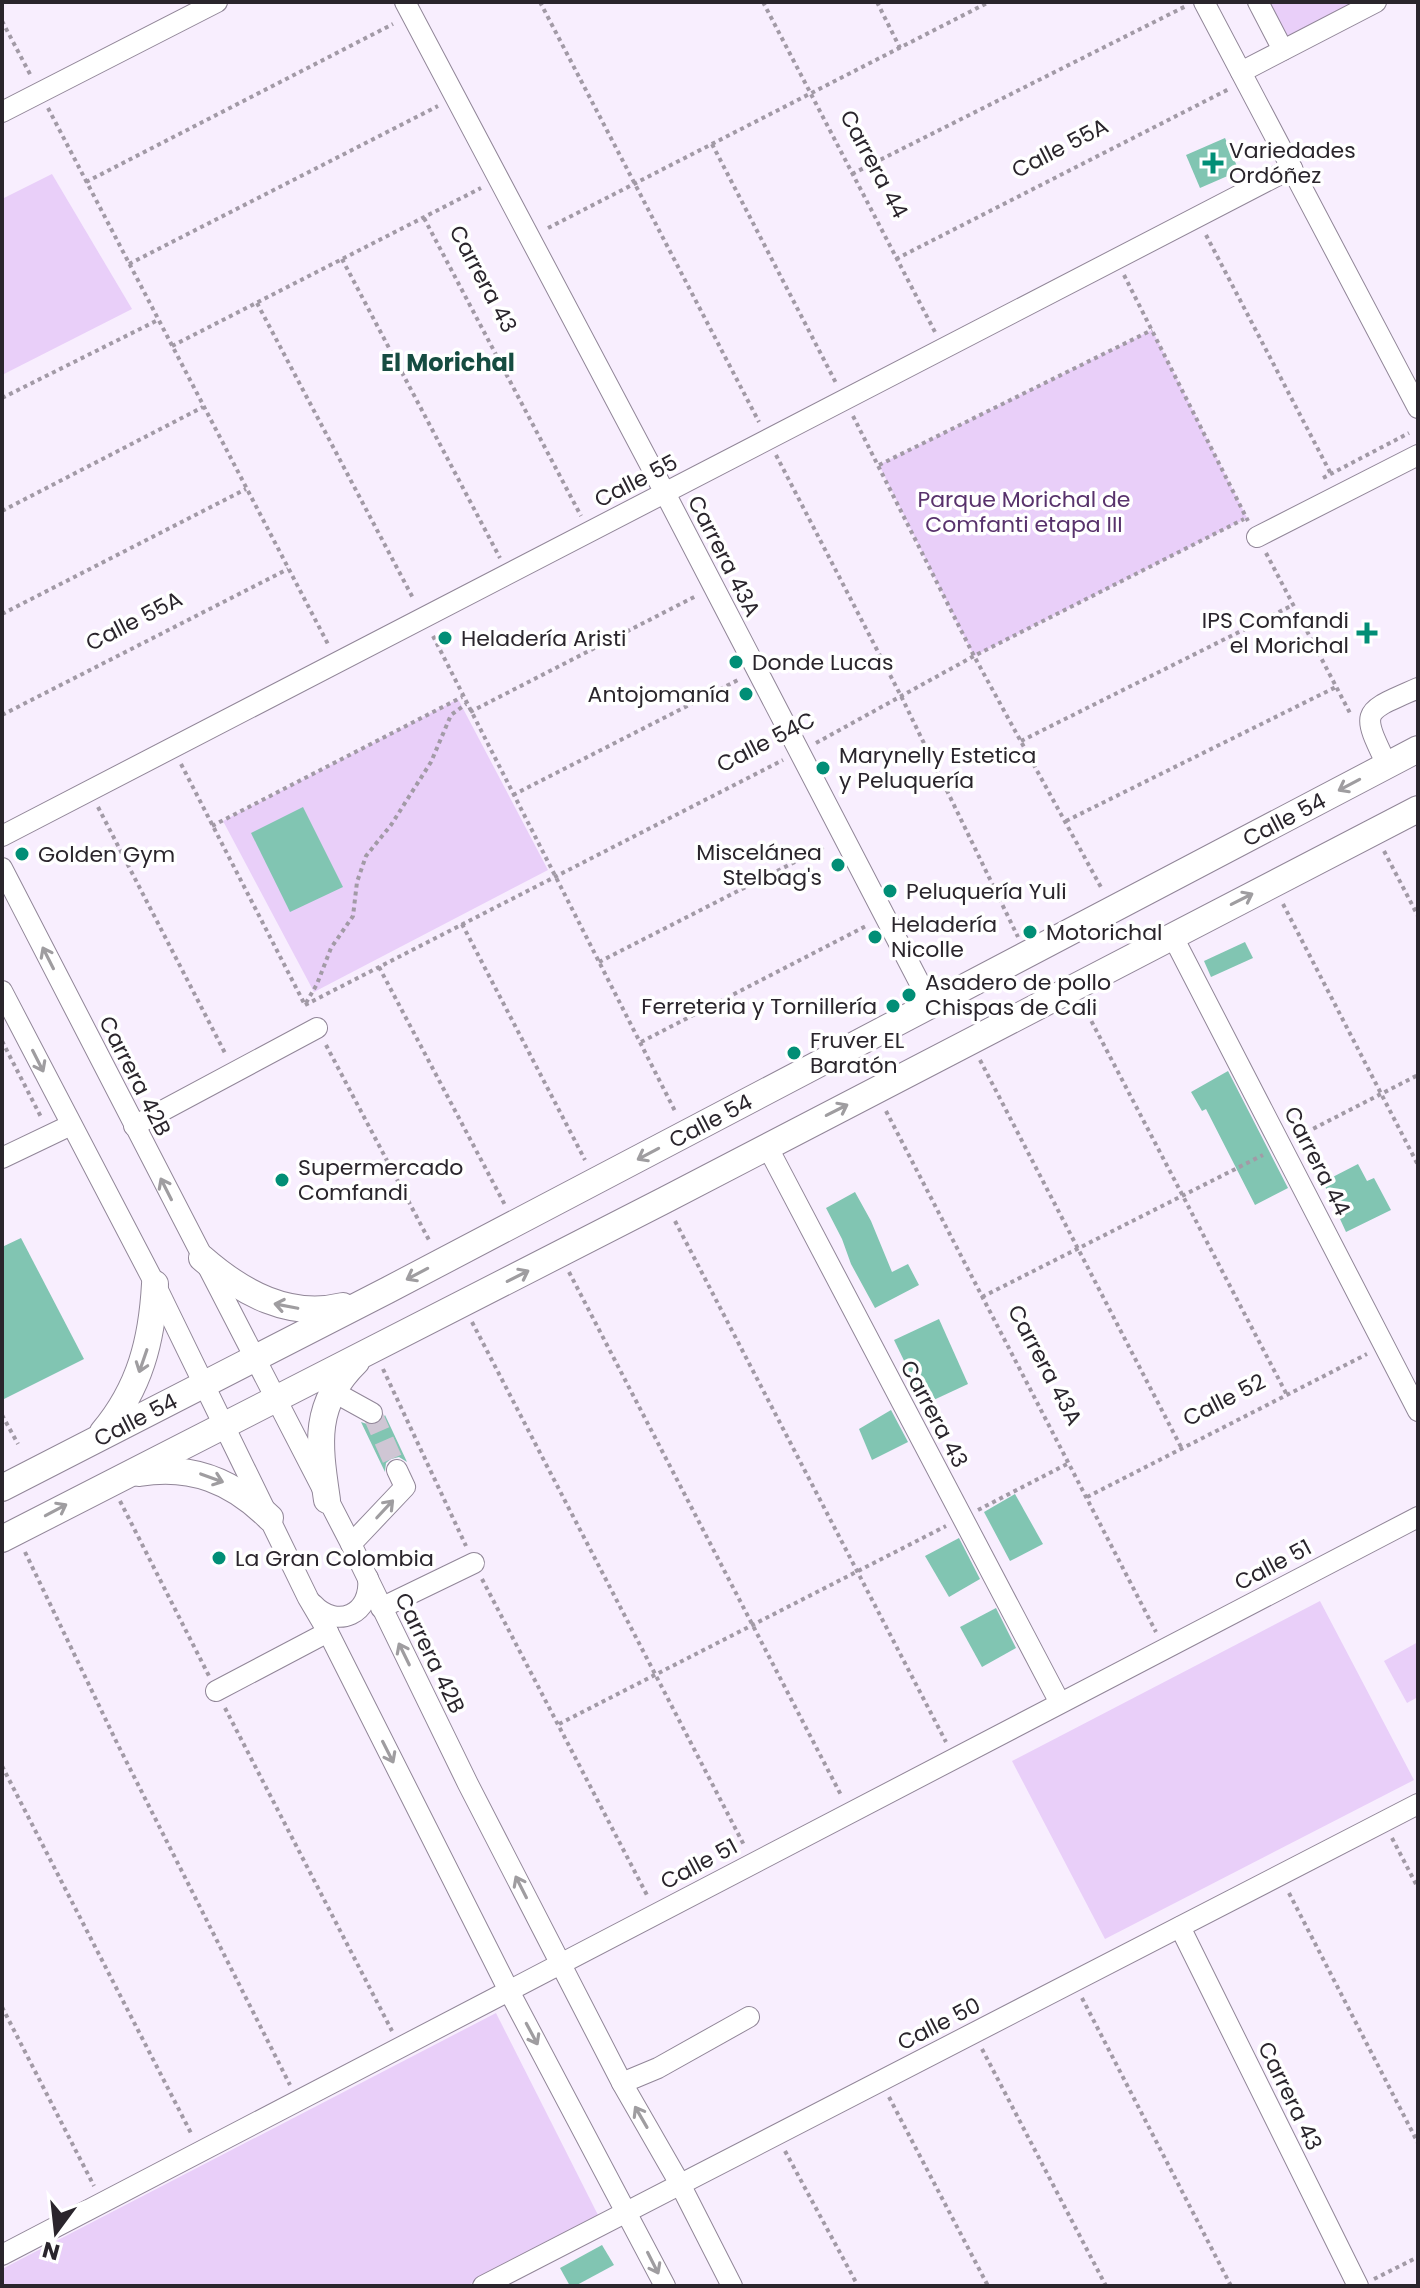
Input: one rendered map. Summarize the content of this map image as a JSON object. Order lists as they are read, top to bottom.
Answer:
{
  "streets": {
    "main road": ["Calle 54"],
    "street": [
      "Carrera 44",
      "Carrera 43",
      "Calle 55",
      "Carrera 43A",
      "Carrera 42B",
      "Calle 51",
      "Calle 50"
    ],
    "path": ["Calle 55A", "Calle 54C", "Calle 52"]
  },
  "crossings": [
    ["Calle 55A", "Carrera 44"],
    ["Carrera 44", "Calle 55"],
    ["Carrera 44", "Calle 54"],
    ["Carrera 44", "Calle 52"],
    ["Carrera 43", "Calle 55"],
    ["Carrera 43", "Calle 54"],
    ["Carrera 43", "Calle 51"],
    ["Carrera 43", "Calle 50"],
    ["Calle 55", "Carrera 43A"],
    ["Carrera 43A", "Calle 54C"],
    ["Carrera 43A", "Calle 54"],
    ["Carrera 43A", "Calle 52"],
    ["Carrera 43A", "Calle 51"],
    ["Calle 54", "Carrera 42B"],
    ["Carrera 42B", "Calle 51"],
    ["Carrera 42B", "Calle 50"]
  ],
  "districts": ["El Morichal"],
  "parks": ["Parque Morichal de Comfanti etapa III"],
  "places": {
    "health": ["Variedades Ordóñez", "IPS Comfandi el Morichal"],
    "other": [
      "Heladería Aristi",
      "Donde Lucas",
      "Antojomanía",
      "Marynelly Estetica y Peluquería",
      "Golden Gym",
      "Miscelánea Stelbag's",
      "Peluquería Yuli",
      "Motorichal",
      "Heladería Nicolle",
      "Asadero de pollo Chispas de Cali",
      "Ferreteria y Tornillería",
      "Fruver EL Baratón",
      "Supermercado Comfandi",
      "La Gran Colombia"
    ]
  },
  "north": "bottom"
}
